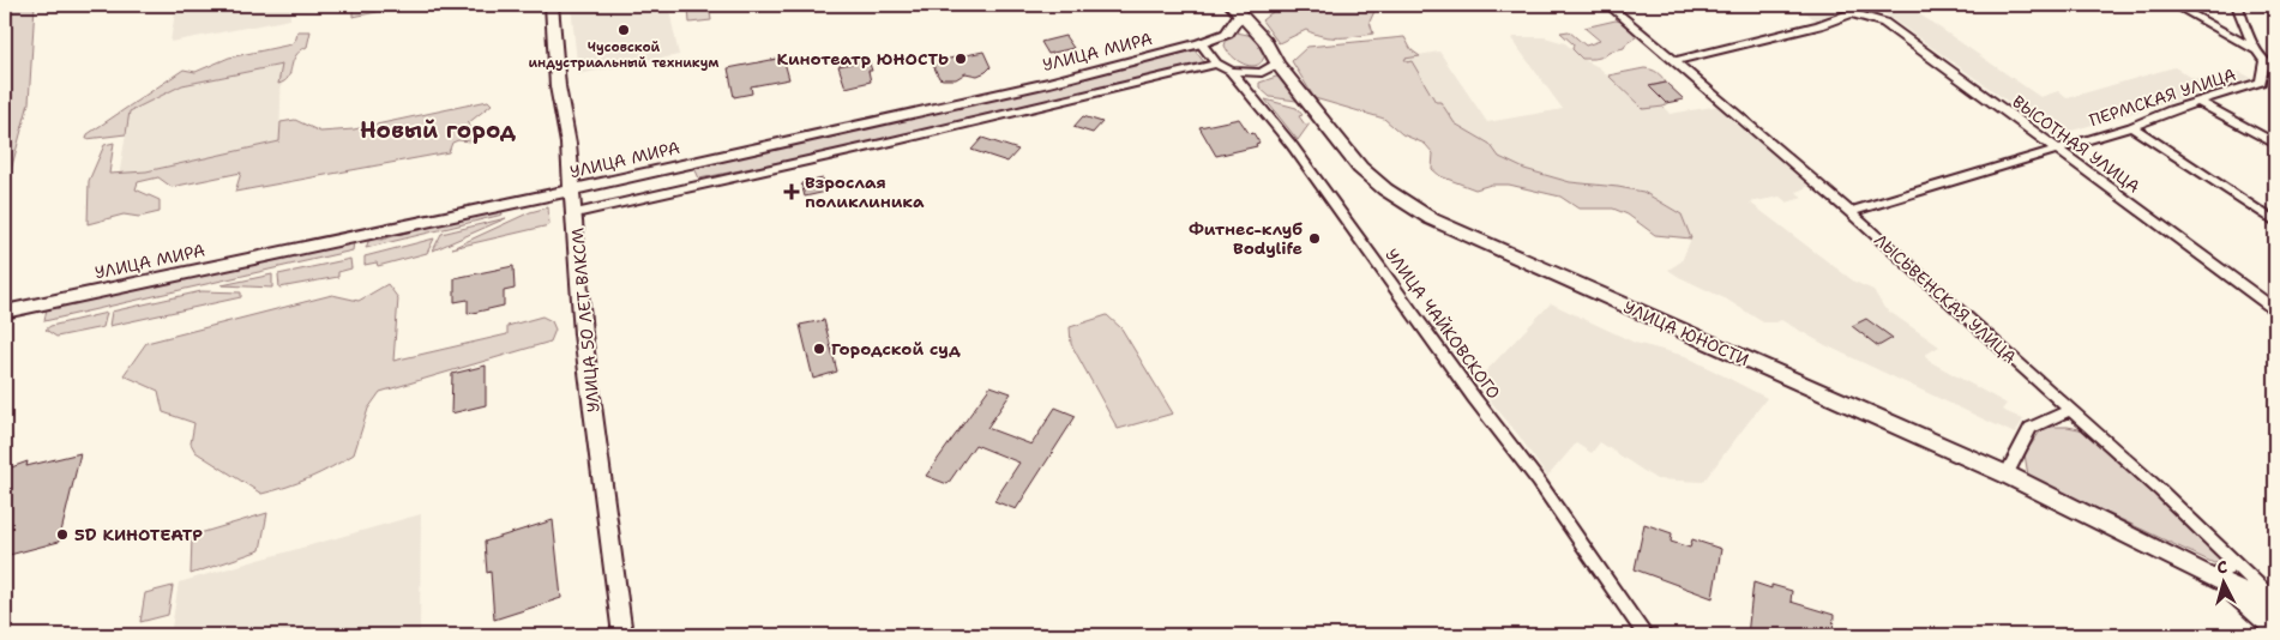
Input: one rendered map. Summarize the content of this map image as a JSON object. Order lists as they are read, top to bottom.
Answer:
{
  "streets": {
    "main road": ["ЛЫСЬВЕНСКАЯ УЛИЦА", "УЛИЦА ЮНОСТИ"],
    "street": [
      "УЛИЦА МИРА",
      "ПЕРМСКАЯ УЛИЦА",
      "ВЫСОТНАЯ УЛИЦА",
      "УЛИЦА 50 ЛЕТ ВЛКСМ",
      "УЛИЦА ЧАЙКОВСКОГО"
    ]
  },
  "crossings": [
    ["УЛИЦА МИРА", "УЛИЦА 50 ЛЕТ ВЛКСМ"],
    ["УЛИЦА МИРА", "УЛИЦА ЧАЙКОВСКОГО"],
    ["УЛИЦА МИРА", "УЛИЦА ЮНОСТИ"],
    ["ПЕРМСКАЯ УЛИЦА", "ВЫСОТНАЯ УЛИЦА"],
    ["ПЕРМСКАЯ УЛИЦА", "ЛЫСЬВЕНСКАЯ УЛИЦА"],
    ["ЛЫСЬВЕНСКАЯ УЛИЦА", "УЛИЦА ЮНОСТИ"]
  ],
  "districts": ["Новый город"],
  "places": {
    "other": [
      "Чусовской индустриальный техникум",
      "Кинотеатр ЮНОСТЬ",
      "Фитнес-клуб Bodylife",
      "Городской суд",
      "5D КИНОТЕАТР"
    ],
    "health": ["Взрослая поликлиника"]
  },
  "north": "top"
}
